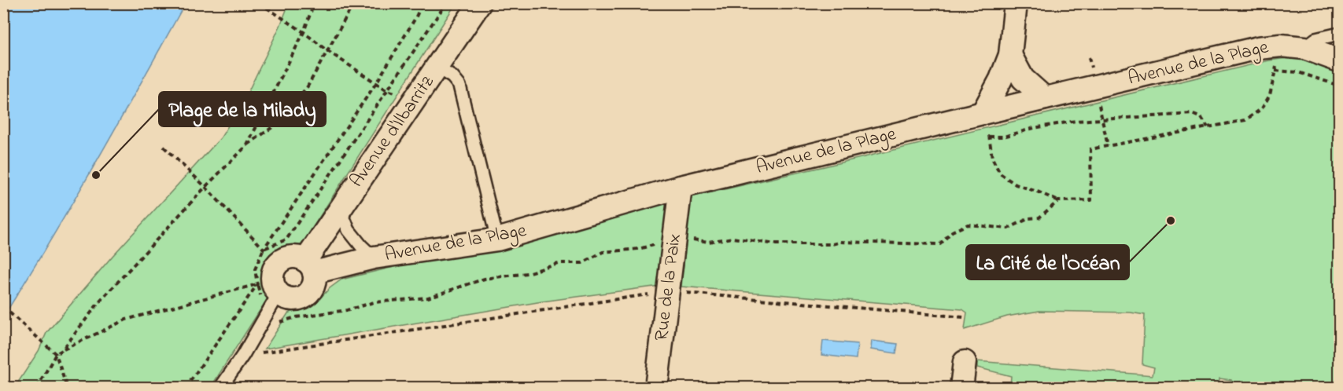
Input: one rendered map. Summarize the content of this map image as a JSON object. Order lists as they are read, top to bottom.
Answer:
{
  "streets": {
    "street": ["Avenue de la Plage", "Avenue d'Ilbarritz", "Rue de la Paix"]
  },
  "crossings": [
    ["Avenue de la Plage", "Avenue d'Ilbarritz"],
    ["Avenue de la Plage", "Rue de la Paix"]
  ],
  "places": ["Plage de la Milady", "La Cité de l'Océan"]
}
